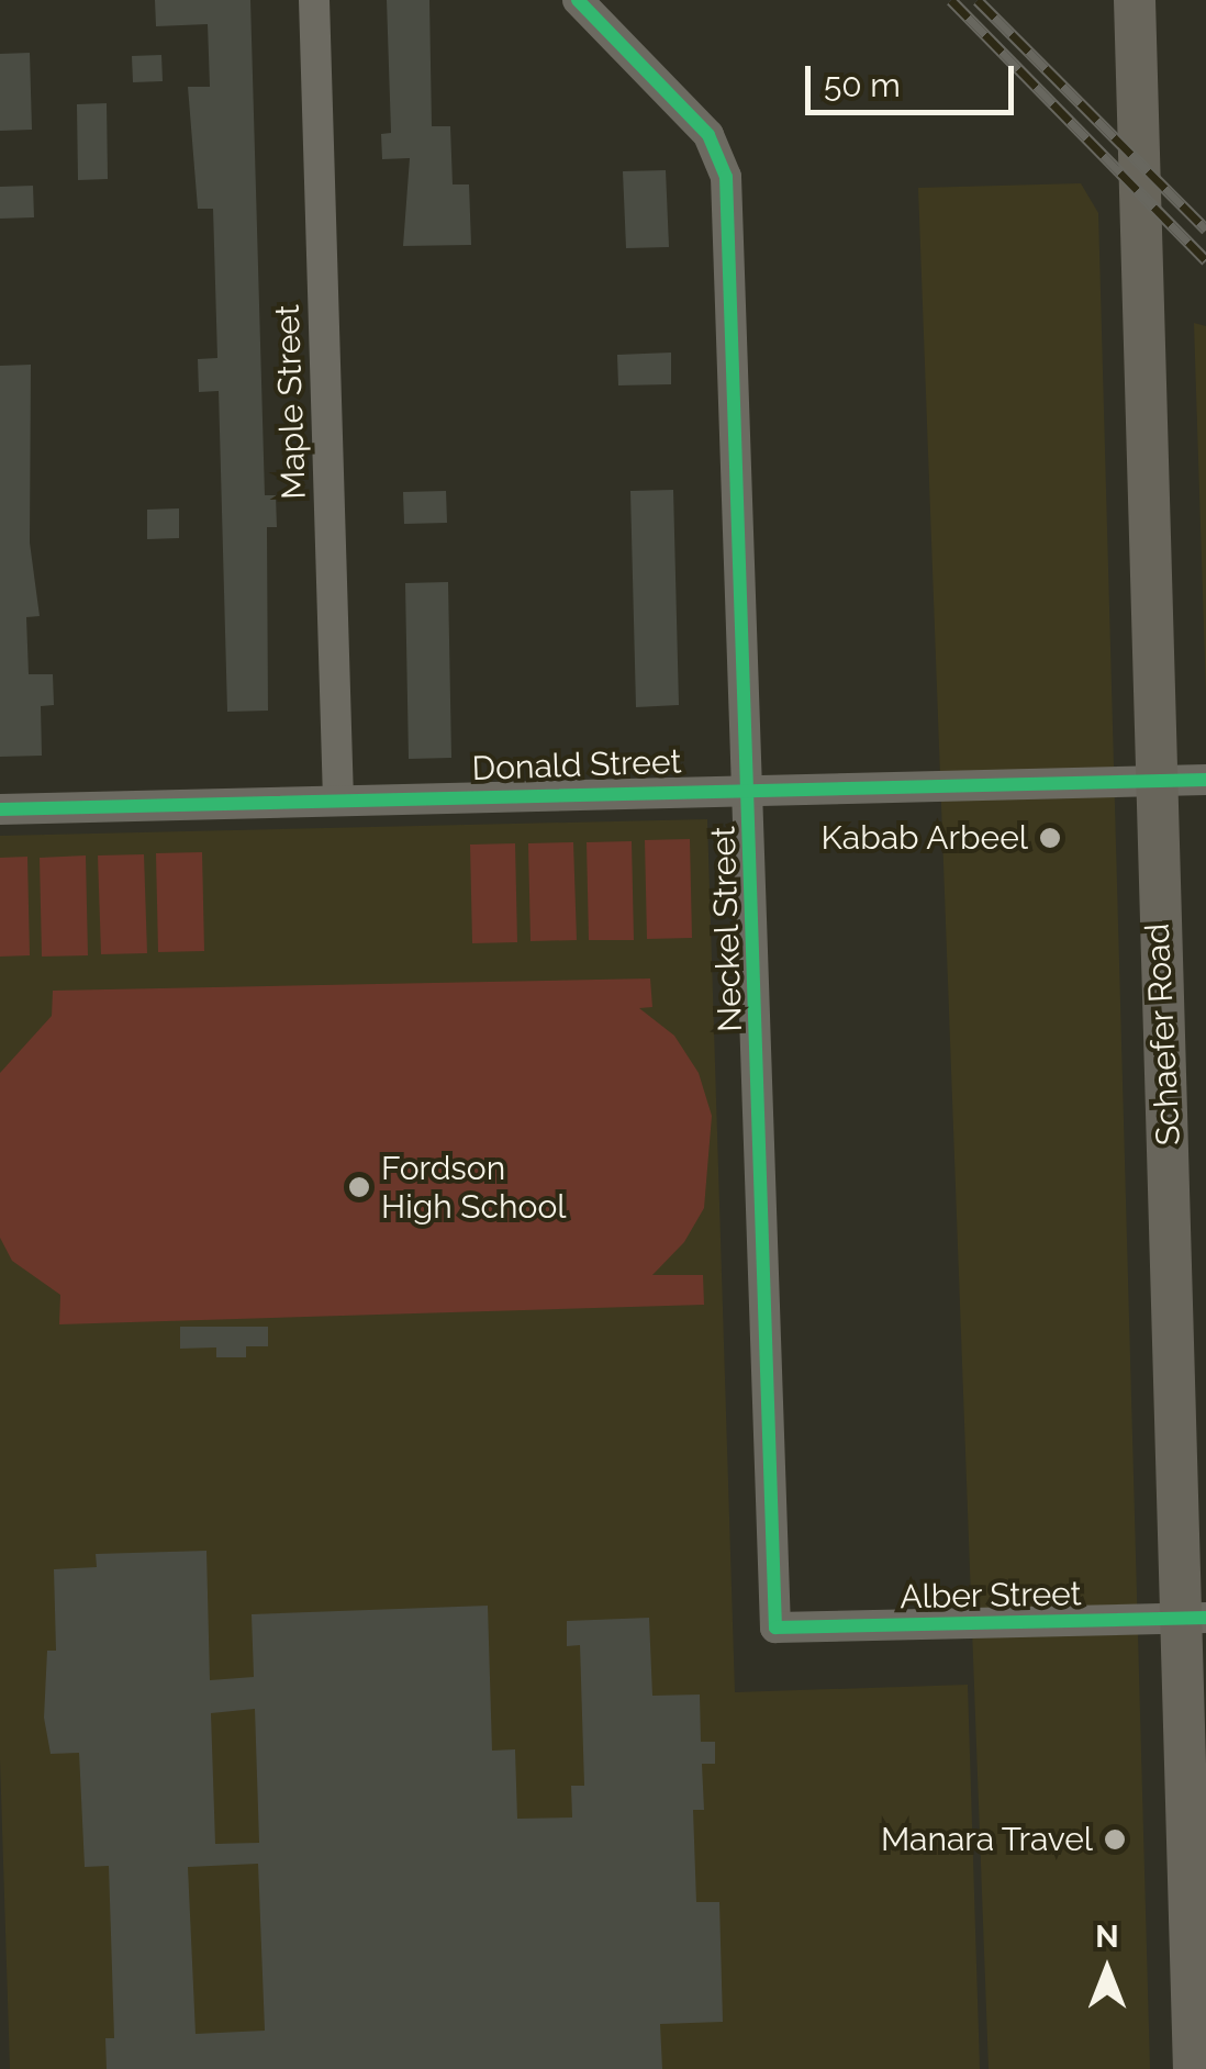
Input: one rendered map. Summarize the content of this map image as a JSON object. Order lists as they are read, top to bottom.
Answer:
{
  "streets": {
    "main road": ["Schaefer Road"],
    "street": [
      "Maple Street",
      "Donald Street",
      "Neckel Street",
      "Alber Street"
    ]
  },
  "crossings": [
    ["Maple Street", "Donald Street"],
    ["Donald Street", "Neckel Street"],
    ["Donald Street", "Schaefer Road"],
    ["Neckel Street", "Alber Street"],
    ["Schaefer Road", "Alber Street"]
  ],
  "places": ["Kabab Arbeel", "Fordson High School", "Manara Travel"],
  "scale_bar": "50 m",
  "north": "top"
}
